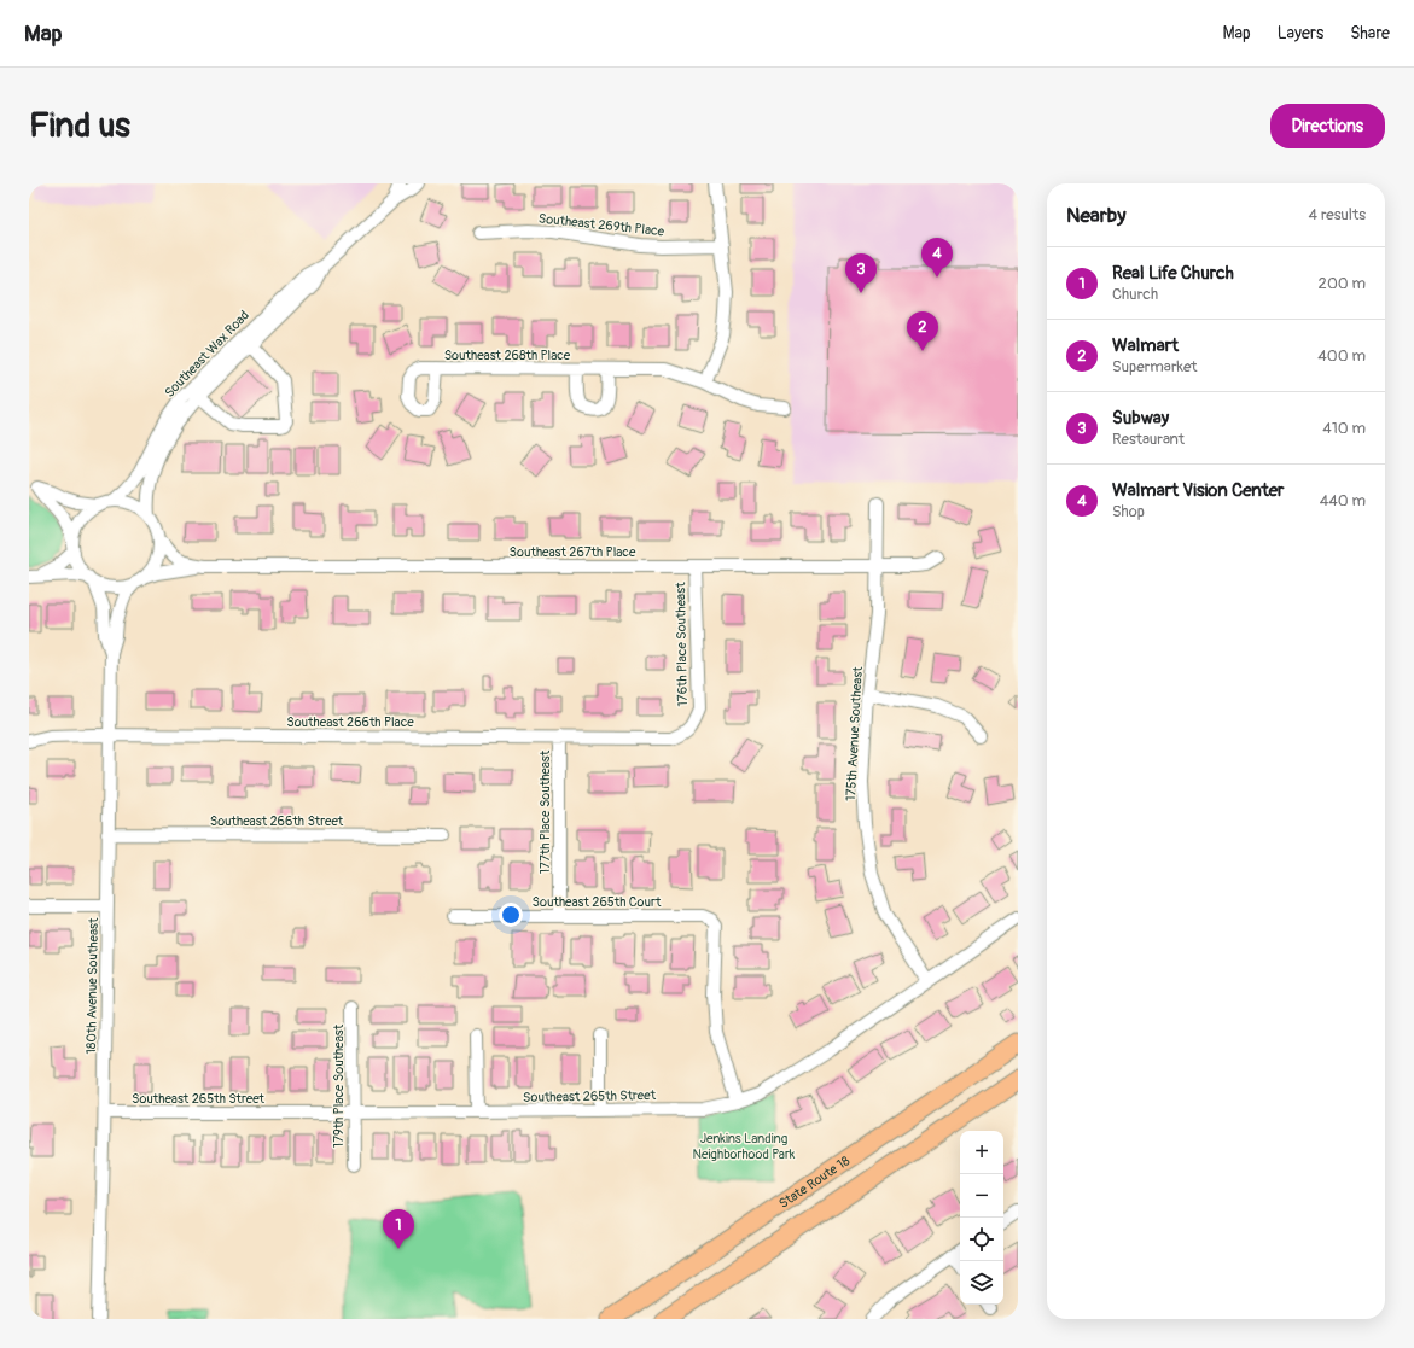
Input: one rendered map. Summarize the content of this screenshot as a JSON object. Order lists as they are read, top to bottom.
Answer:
{
  "streets": {
    "highway": ["State Route 18"],
    "street": [
      "Southeast 269th Place",
      "Southeast Wax Road",
      "Southeast 268th Place",
      "Southeast 267th Place",
      "176th Place Southeast",
      "Southeast 266th Place",
      "175th Avenue Southeast",
      "177th Place Southeast",
      "Southeast 266th Street",
      "Southeast 265th Court",
      "180th Avenue Southeast",
      "179th Place Southeast",
      "Southeast 265th Street"
    ]
  },
  "crossings": [
    ["Southeast Wax Road", "Southeast 267th Place"],
    ["Southeast Wax Road", "180th Avenue Southeast"],
    ["Southeast 267th Place", "176th Place Southeast"],
    ["Southeast 267th Place", "175th Avenue Southeast"],
    ["Southeast 267th Place", "180th Avenue Southeast"],
    ["176th Place Southeast", "Southeast 266th Place"],
    ["Southeast 266th Place", "177th Place Southeast"],
    ["Southeast 266th Place", "180th Avenue Southeast"],
    ["175th Avenue Southeast", "Southeast 265th Street"],
    ["177th Place Southeast", "Southeast 265th Court"],
    ["Southeast 266th Street", "180th Avenue Southeast"],
    ["Southeast 265th Court", "Southeast 265th Street"],
    ["180th Avenue Southeast", "Southeast 265th Street"],
    ["179th Place Southeast", "Southeast 265th Street"]
  ],
  "parks": ["Jenkins Landing Neighborhood Park"],
  "page": {
    "header": "Map",
    "nav": ["Map", "Layers", "Share"],
    "buttons": "Directions",
    "title": "Find us",
    "heading": ["Nearby", "4 results"],
    "pins": [
      "4",
      "3",
      "2",
      "1"
    ],
    "list": [
      {
        "mark": "1",
        "name": "Real Life Church",
        "note": "Church",
        "value": "200 m"
      },
      {
        "mark": "2",
        "name": "Walmart",
        "note": "Supermarket",
        "value": "400 m"
      },
      {
        "mark": "3",
        "name": "Subway",
        "note": "Restaurant",
        "value": "410 m"
      },
      {
        "mark": "4",
        "name": "Walmart Vision Center",
        "note": "Shop",
        "value": "440 m"
      }
    ],
    "map_buttons": ["+", "−"]
  }
}
